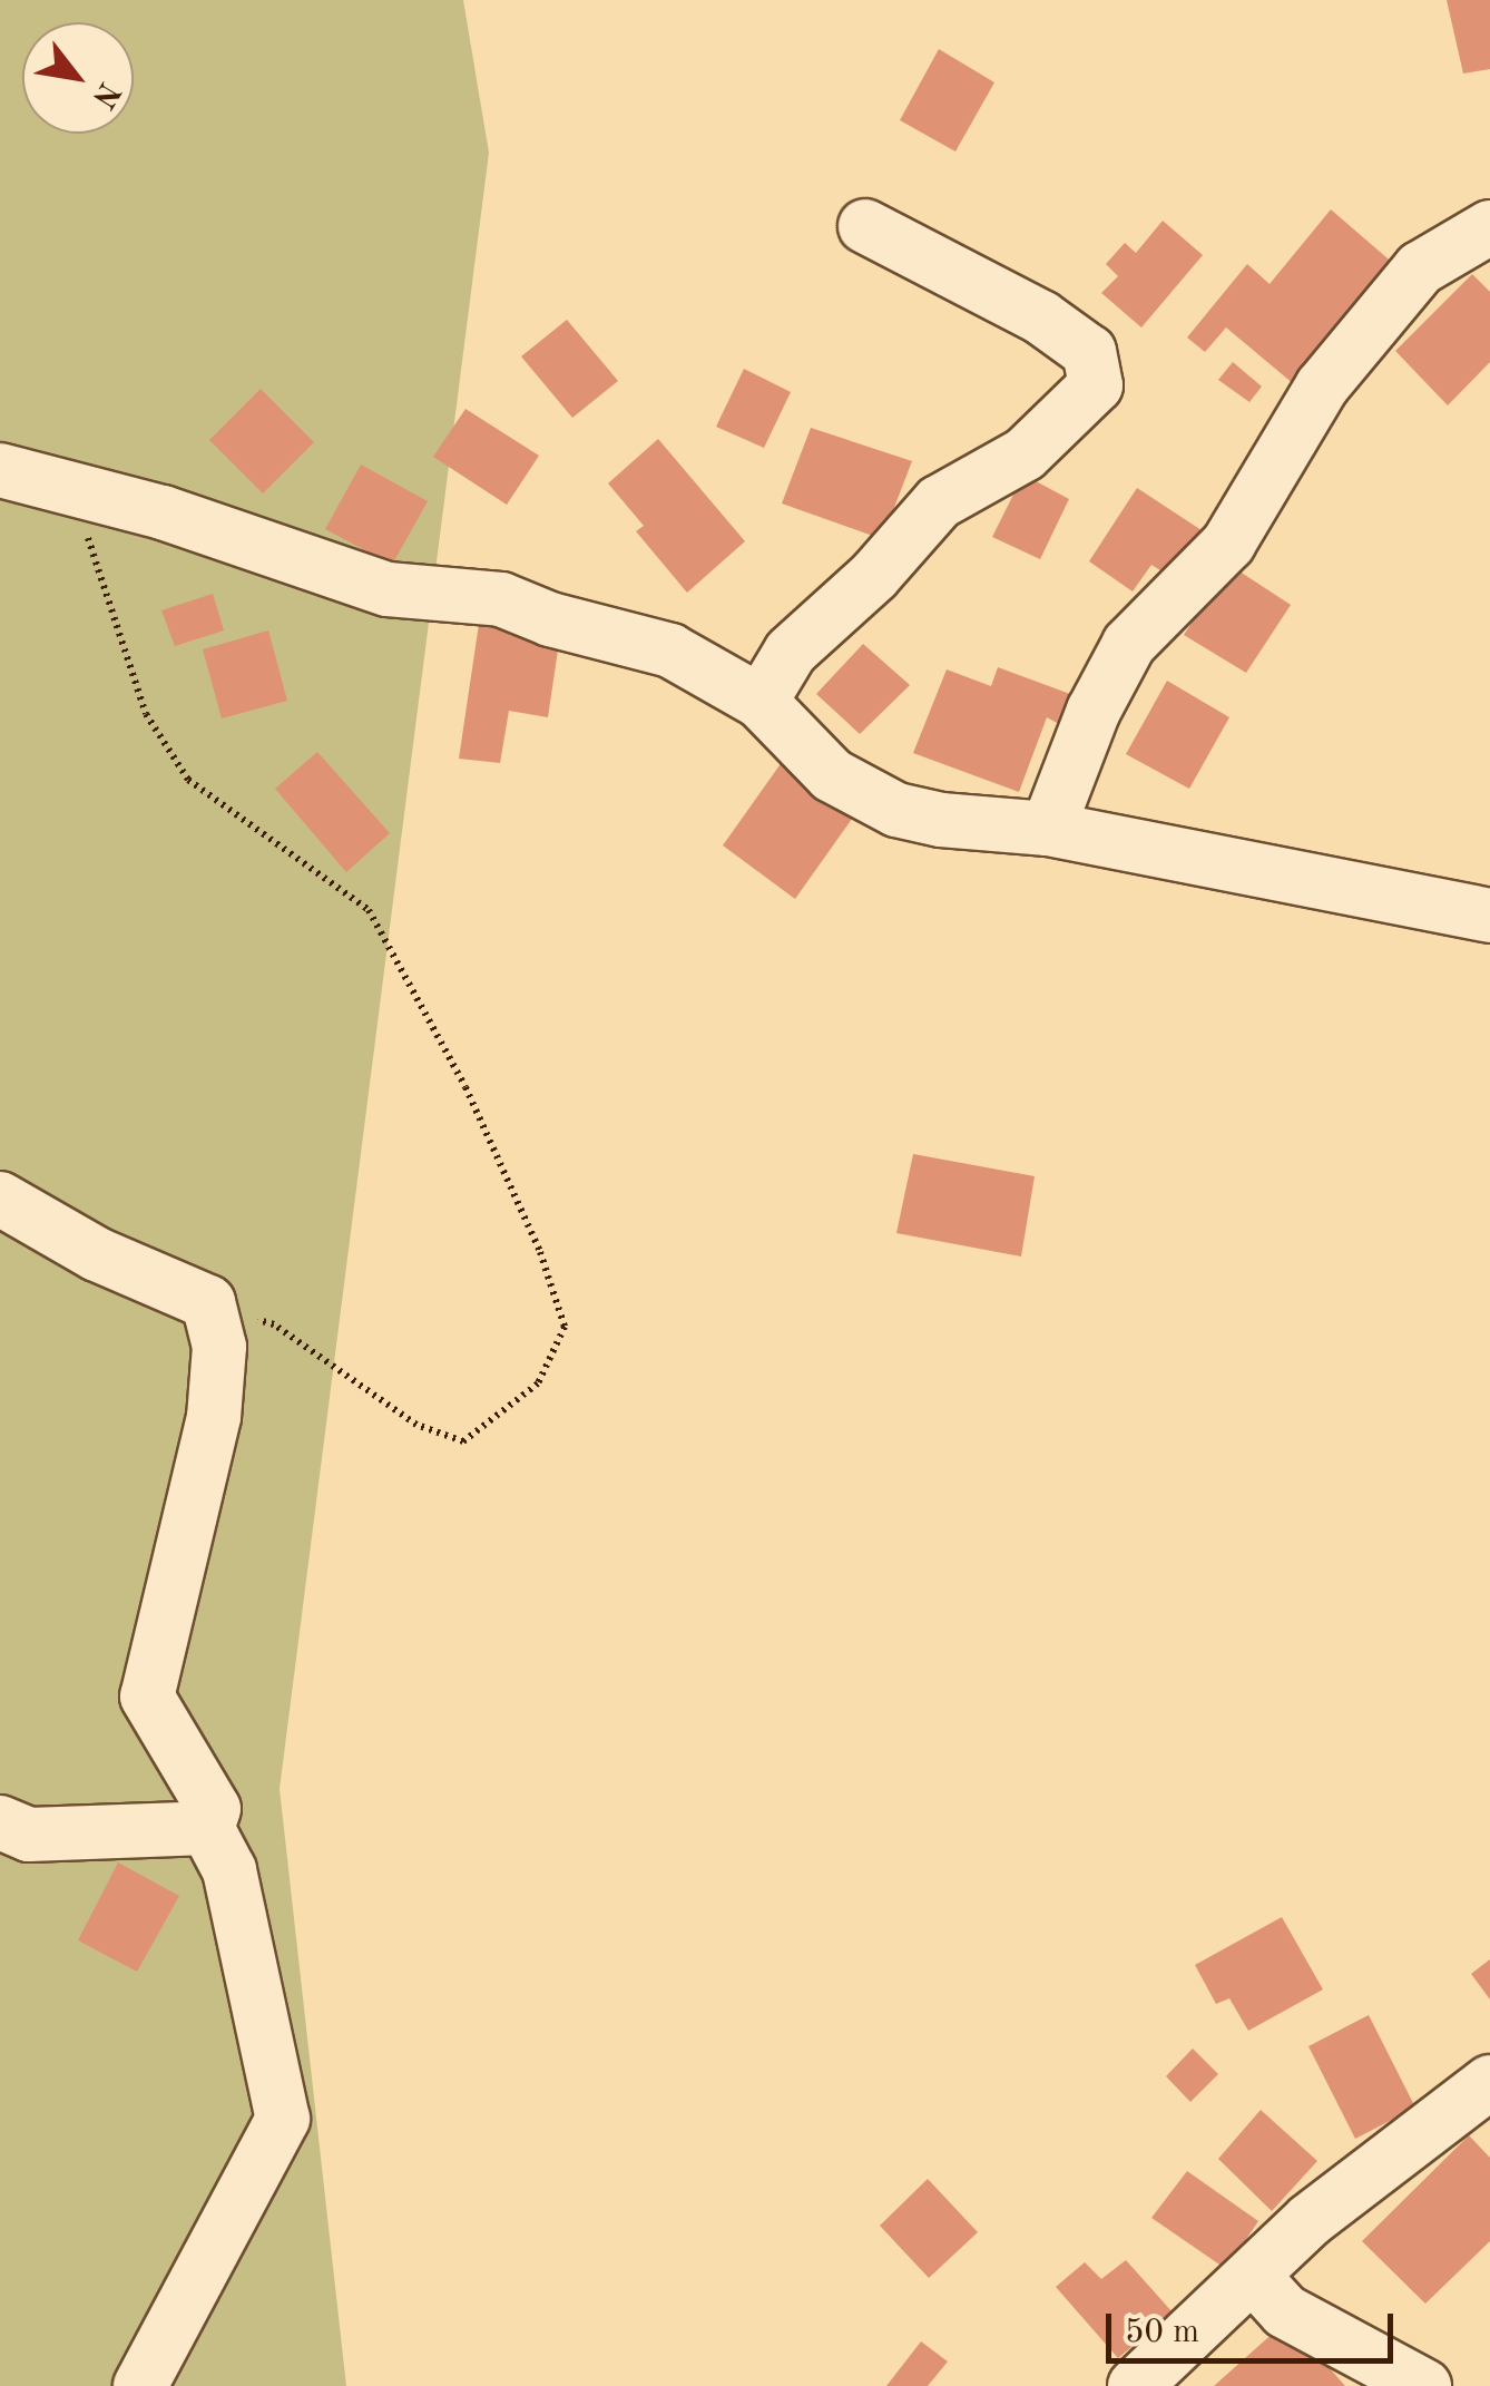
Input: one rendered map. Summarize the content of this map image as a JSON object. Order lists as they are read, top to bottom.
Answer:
{
  "scale_bar": "50 m",
  "north": "bottom right"
}
